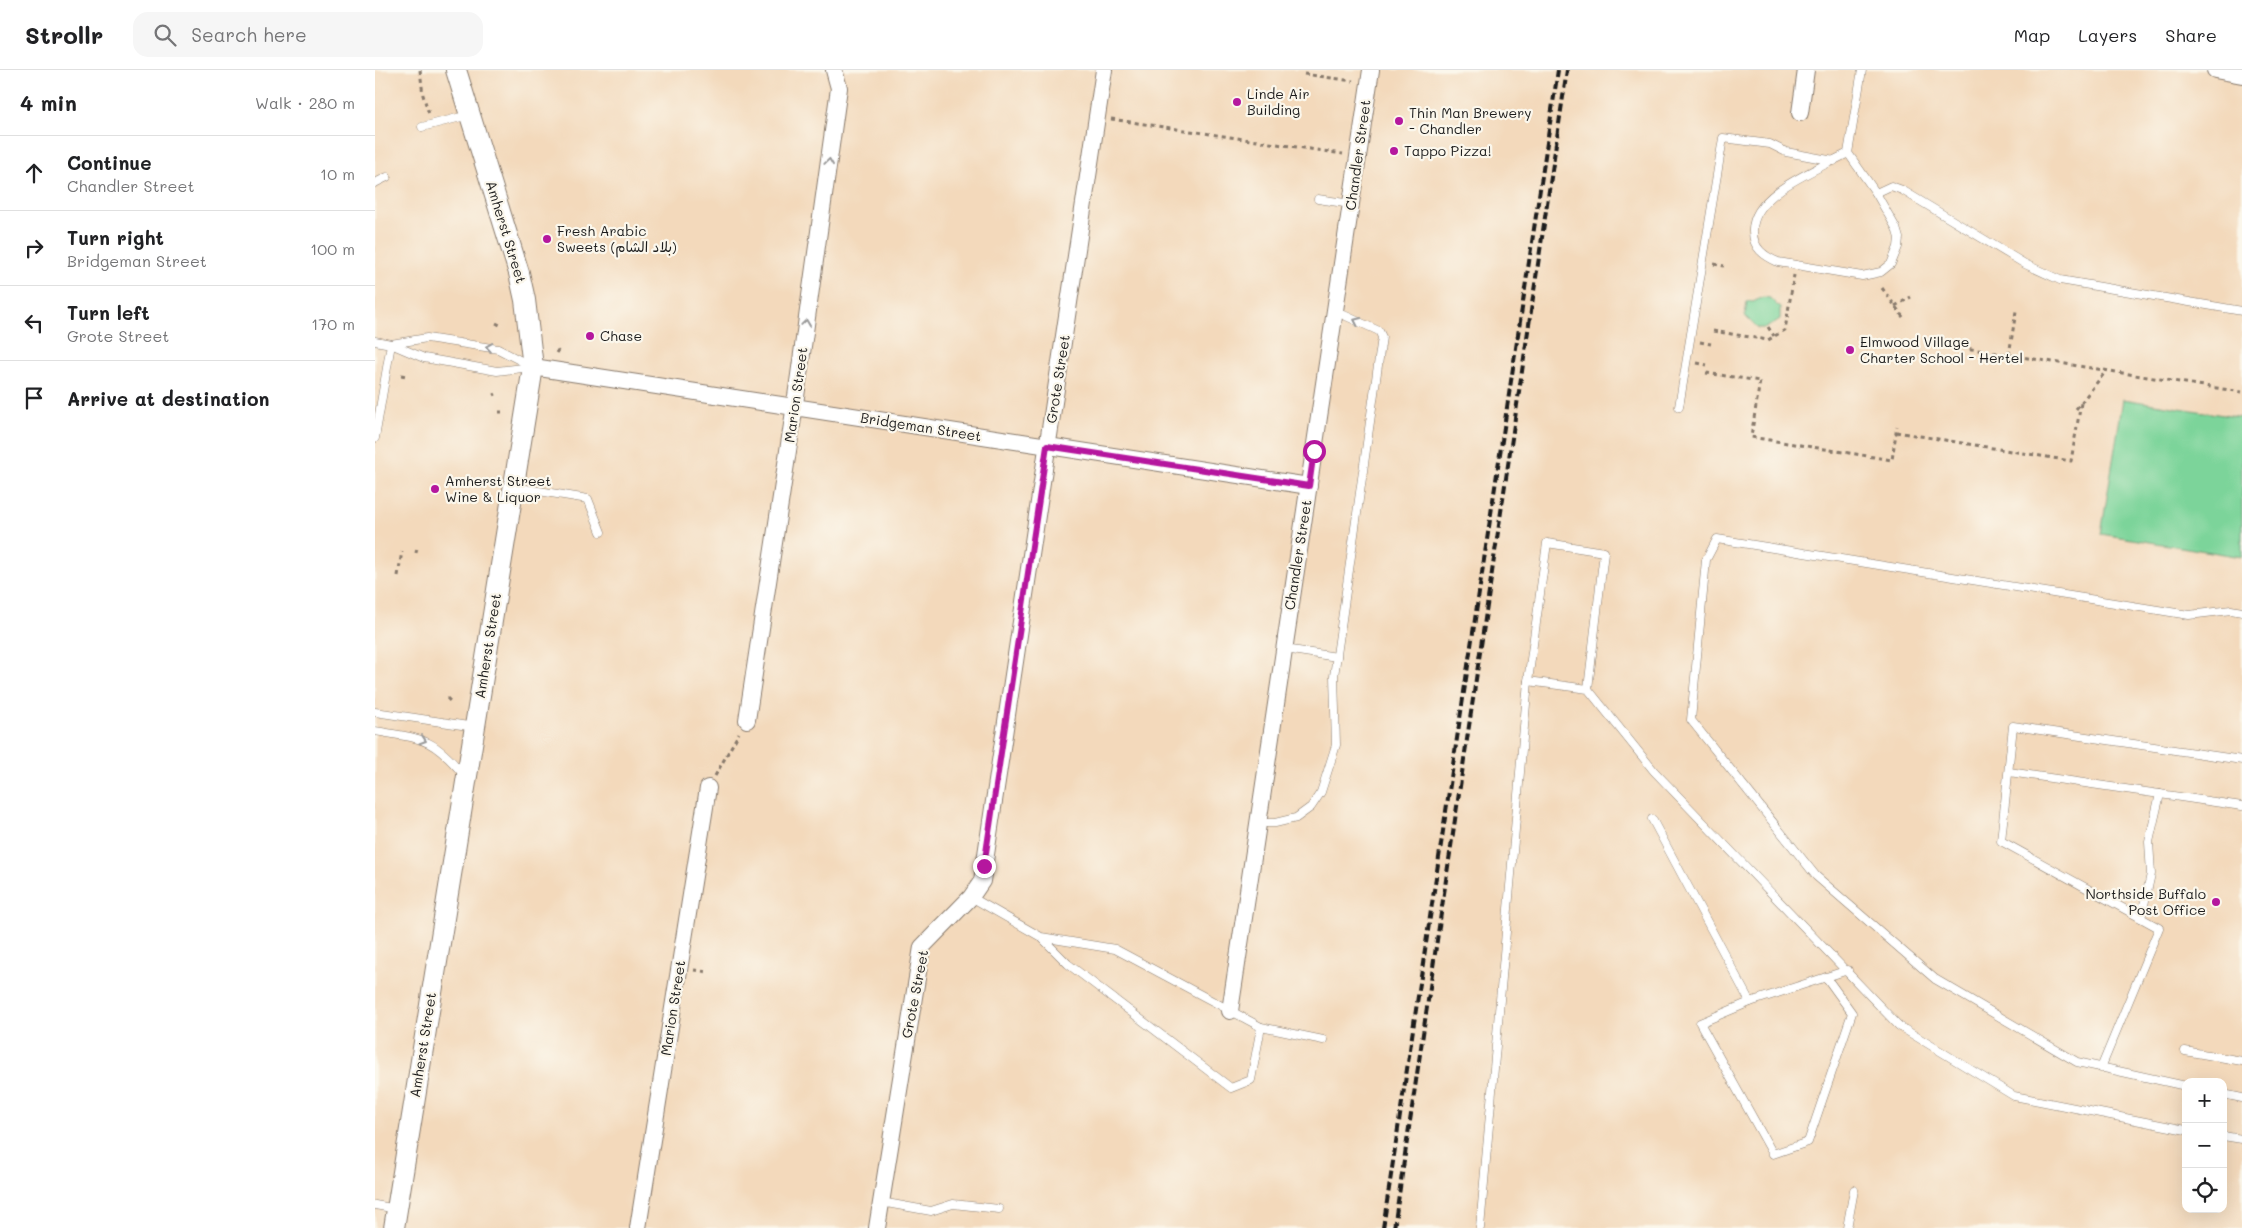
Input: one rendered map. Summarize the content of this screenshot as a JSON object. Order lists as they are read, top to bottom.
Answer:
{
  "streets": {
    "street": [
      "Chandler Street",
      "Amherst Street",
      "Grote Street",
      "Marion Street",
      "Bridgeman Street"
    ]
  },
  "crossings": [
    ["Chandler Street", "Bridgeman Street"],
    ["Amherst Street", "Bridgeman Street"],
    ["Grote Street", "Bridgeman Street"],
    ["Marion Street", "Bridgeman Street"]
  ],
  "places": [
    "Linde Air Building",
    "Thin Man Brewery - Chandler",
    "Tappo Pizza!",
    "Fresh Arabic Sweets (بلاد الشام)",
    "Chase",
    "Elmwood Village Charter School - Hertel",
    "Amherst Street Wine & Liquor",
    "Northside Buffalo Post Office"
  ],
  "page": {
    "header": "Strollr",
    "search": "Search here",
    "nav": ["Map", "Layers", "Share"],
    "heading": ["4 min", "Walk · 280 m"],
    "list": [
      ["Continue", "Chandler Street", "10 m"],
      ["Turn right", "Bridgeman Street", "100 m"],
      ["Turn left", "Grote Street", "170 m"],
      "Arrive at destination"
    ],
    "map_buttons": ["+", "−"]
  }
}
